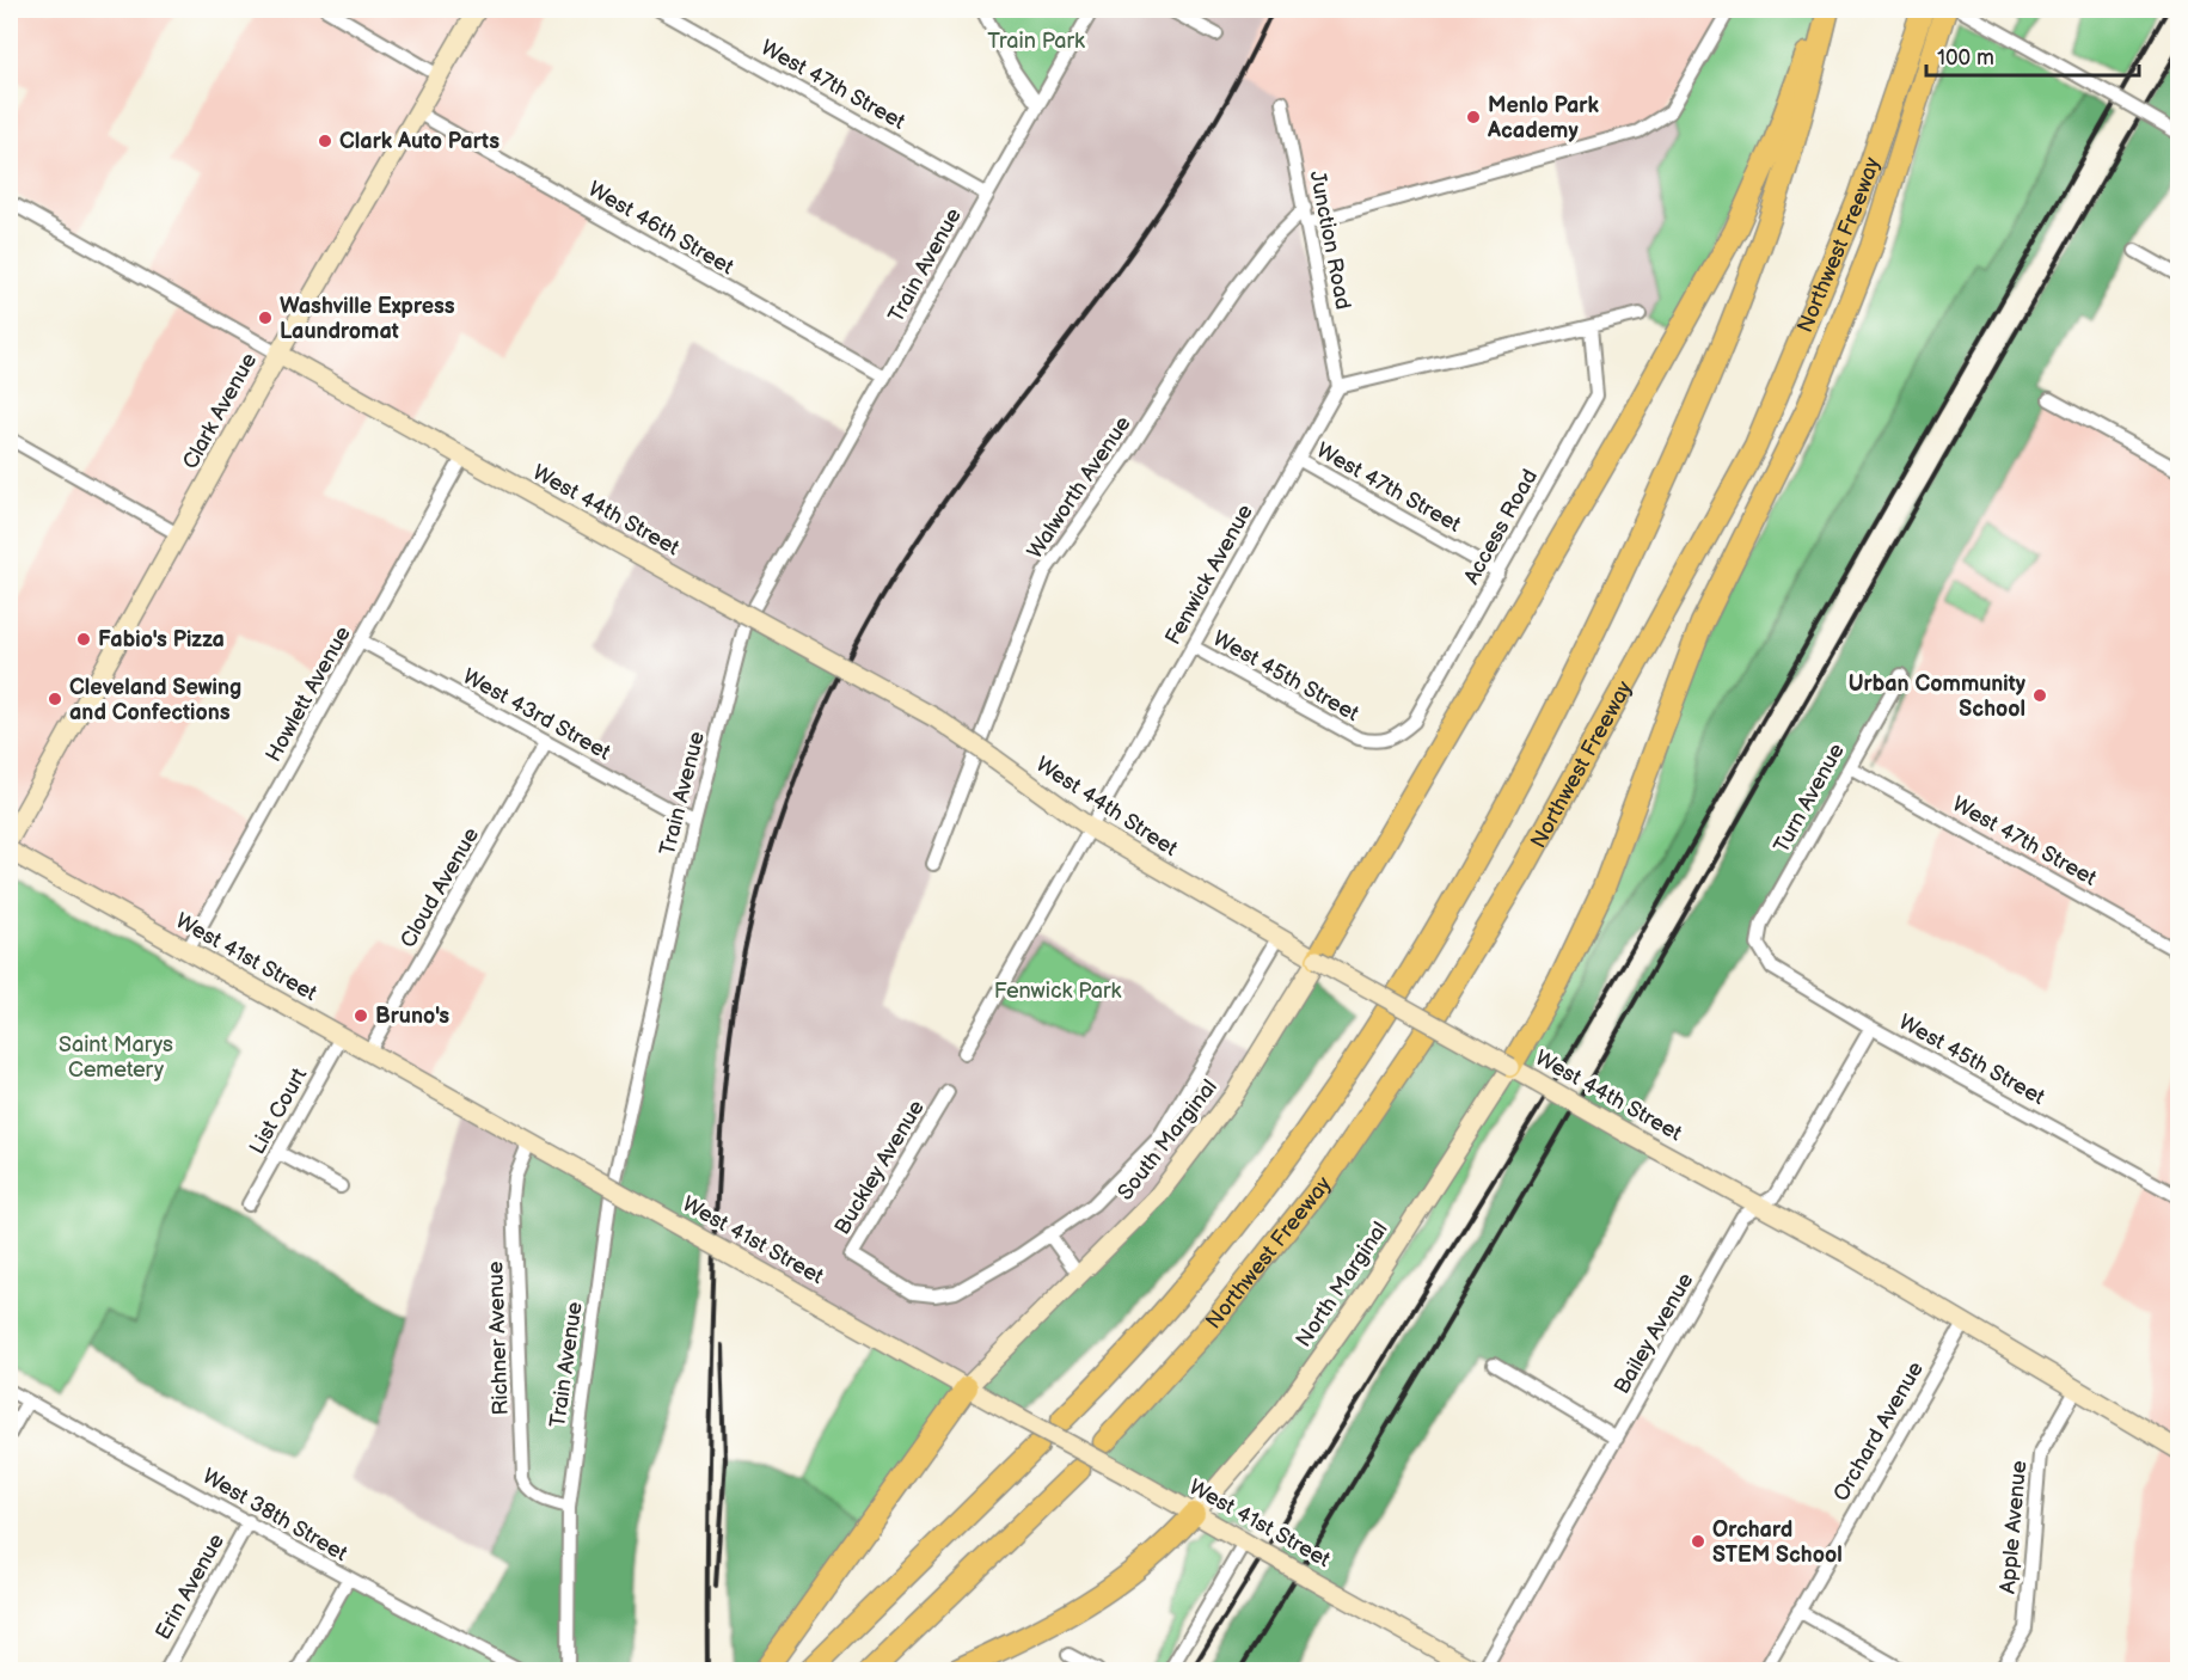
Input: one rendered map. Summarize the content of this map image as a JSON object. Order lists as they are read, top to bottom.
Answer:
{
  "streets": {
    "highway": ["Northwest Freeway"],
    "street": [
      "West 47th Street",
      "West 46th Street",
      "Junction Road",
      "Train Avenue",
      "Clark Avenue",
      "Walworth Avenue",
      "West 44th Street",
      "Access Road",
      "Fenwick Avenue",
      "West 45th Street",
      "Howlett Avenue",
      "West 43rd Street",
      "Turn Avenue",
      "Cloud Avenue",
      "West 41st Street",
      "List Court",
      "South Marginal",
      "Buckley Avenue",
      "North Marginal",
      "Bailey Avenue",
      "Richner Avenue",
      "Orchard Avenue",
      "West 38th Street",
      "Apple Avenue",
      "Erin Avenue"
    ]
  },
  "crossings": [
    ["West 47th Street", "Train Avenue"],
    ["West 47th Street", "Access Road"],
    ["West 47th Street", "Fenwick Avenue"],
    ["West 47th Street", "Turn Avenue"],
    ["West 46th Street", "Train Avenue"],
    ["West 46th Street", "Clark Avenue"],
    ["Junction Road", "Walworth Avenue"],
    ["Junction Road", "Fenwick Avenue"],
    ["Train Avenue", "West 43rd Street"],
    ["Train Avenue", "Richner Avenue"],
    ["Clark Avenue", "West 44th Street"],
    ["West 44th Street", "Fenwick Avenue"],
    ["West 44th Street", "Howlett Avenue"],
    ["West 44th Street", "South Marginal"],
    ["West 44th Street", "Buckley Avenue"],
    ["West 44th Street", "North Marginal"],
    ["West 44th Street", "Bailey Avenue"],
    ["West 44th Street", "Orchard Avenue"],
    ["West 44th Street", "Apple Avenue"],
    ["Access Road", "West 45th Street"],
    ["Fenwick Avenue", "West 45th Street"],
    ["West 45th Street", "Turn Avenue"],
    ["West 45th Street", "Bailey Avenue"],
    ["Howlett Avenue", "West 43rd Street"],
    ["Howlett Avenue", "West 41st Street"],
    ["West 43rd Street", "Cloud Avenue"],
    ["Cloud Avenue", "West 41st Street"],
    ["West 41st Street", "List Court"],
    ["West 41st Street", "South Marginal"],
    ["West 41st Street", "North Marginal"],
    ["West 41st Street", "Richner Avenue"],
    ["West 38th Street", "Erin Avenue"]
  ],
  "parks": ["Train Park", "Fenwick Park", "Saint Marys Cemetery"],
  "places": [
    "Menlo Park Academy",
    "Clark Auto Parts",
    "Washville Express Laundromat",
    "Fabio's Pizza",
    "Urban Community School",
    "Cleveland Sewing and Confections",
    "Bruno's",
    "Orchard STEM School"
  ],
  "scale_bar": "100 m"
}
